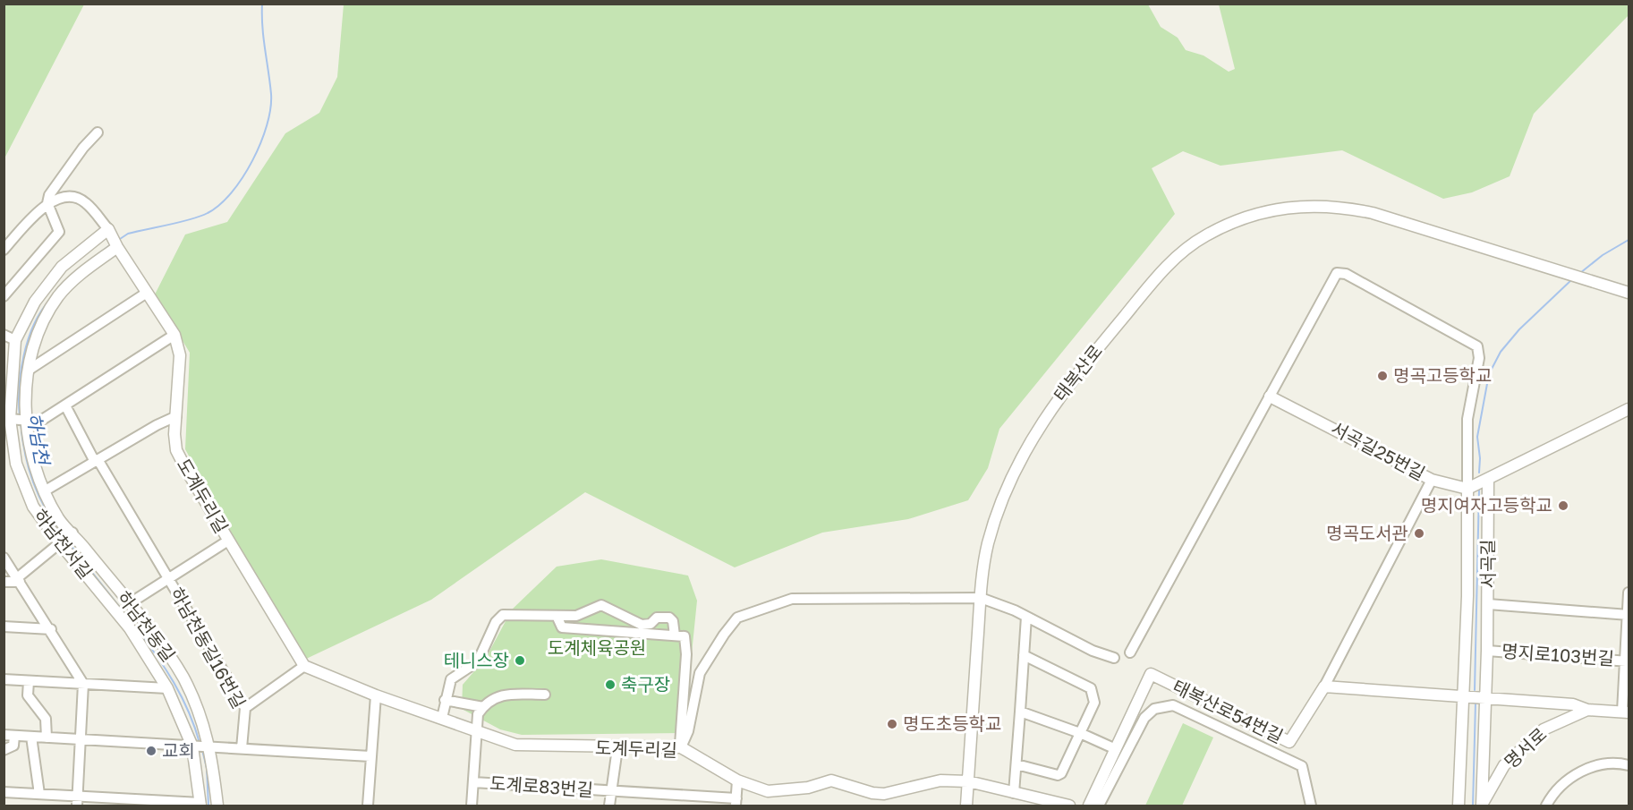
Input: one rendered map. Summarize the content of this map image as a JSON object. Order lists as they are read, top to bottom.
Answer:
{
  "streets": {
    "street": [
      "태복산로",
      "서곡길25번길",
      "도계두리길",
      "하남천서길",
      "서곡길",
      "하남천동길",
      "하남천동길16번길",
      "명지로103번길",
      "태복산로54번길",
      "명서로",
      "도계로83번길"
    ]
  },
  "crossings": [
    ["태복산로", "도계두리길"],
    ["도계두리길", "하남천서길"],
    ["도계두리길", "하남천동길"],
    ["도계두리길", "도계로83번길"],
    ["하남천서길", "하남천동길"],
    ["서곡길", "명지로103번길"],
    ["서곡길", "명서로"]
  ],
  "water": ["하남천"],
  "parks": ["도계체육공원"],
  "places": [
    "명곡고등학교",
    "명지여자고등학교",
    "명곡도서관",
    "테니스장",
    "축구장",
    "명도초등학교",
    "교회"
  ]
}
